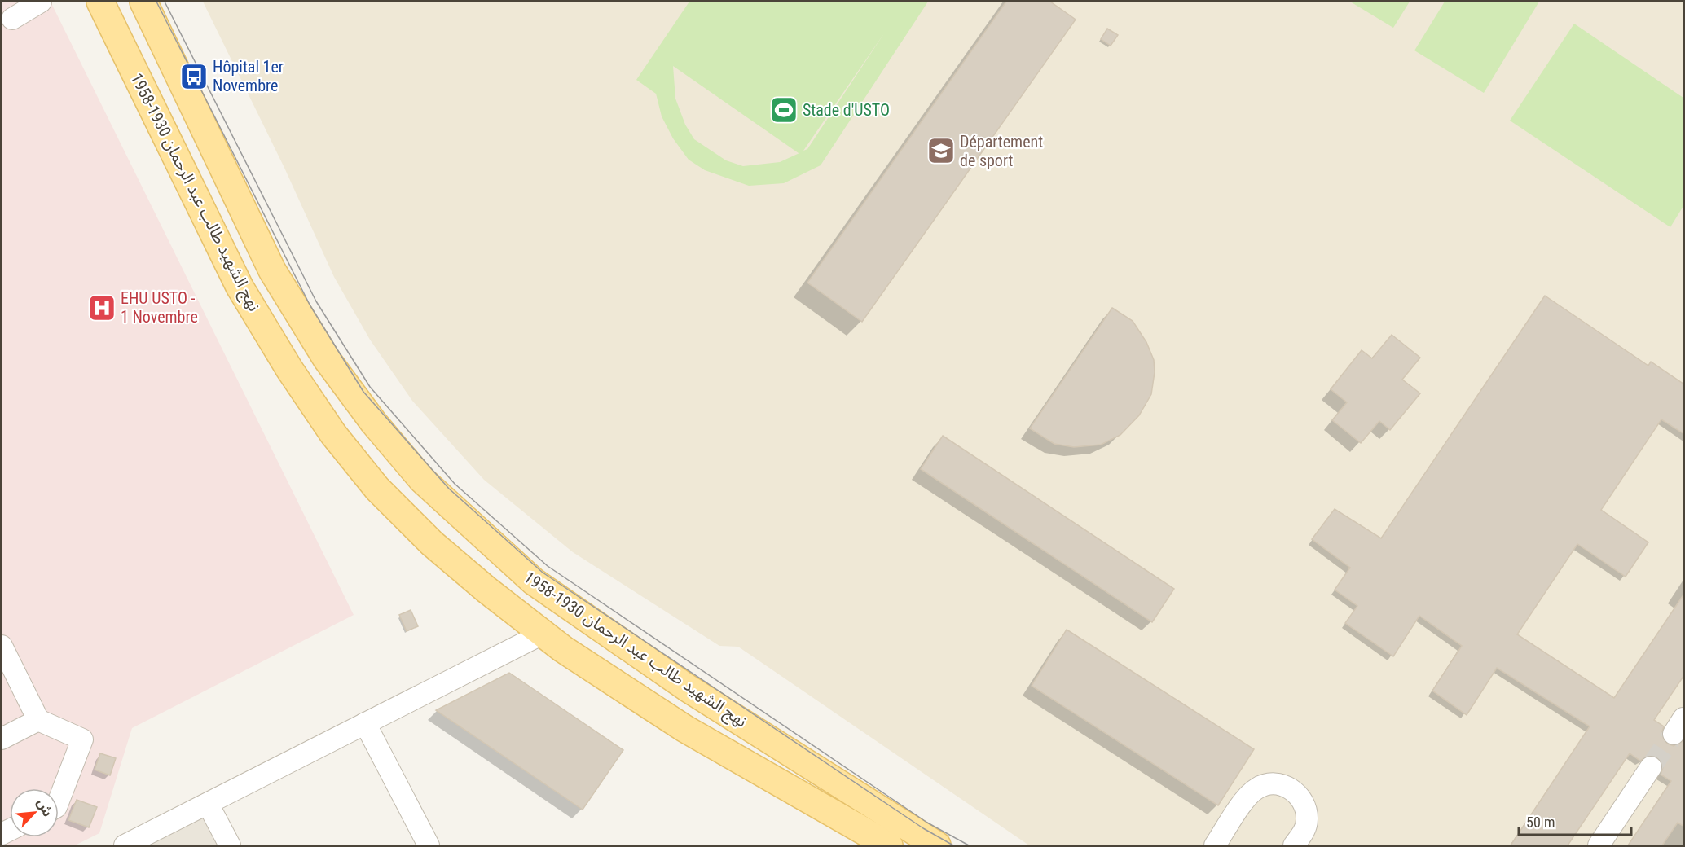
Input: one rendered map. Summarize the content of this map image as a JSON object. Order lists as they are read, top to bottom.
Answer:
{
  "streets": {
    "main road": ["نهج الشهيد طالب عبد الرحمان 1930-1958"]
  },
  "places": {
    "bus stop": ["Hôpital 1er Novembre"],
    "sports": ["Stade d'USTO"],
    "school or university": ["Département de sport"],
    "hospital": ["EHU USTO - 1 Novembre"]
  },
  "scale_bar": "50 m",
  "north": "top right"
}
